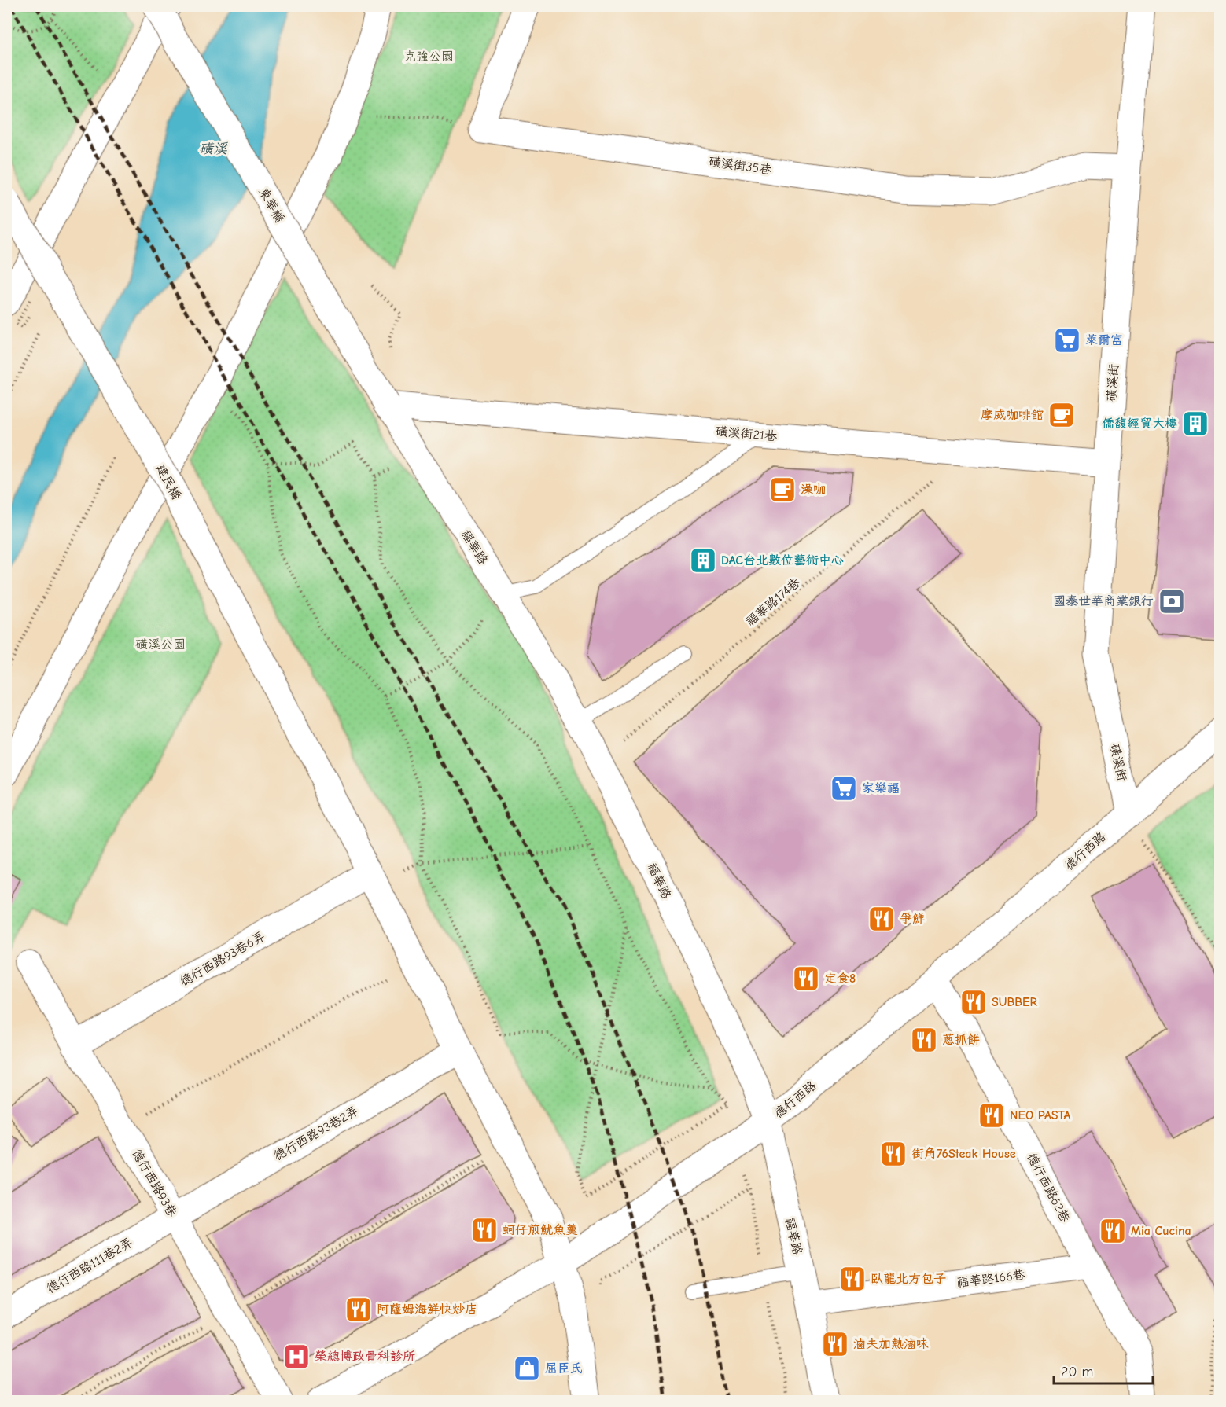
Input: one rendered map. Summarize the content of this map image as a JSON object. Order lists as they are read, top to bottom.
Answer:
{
  "streets": {
    "street": [
      "磺溪街35巷",
      "東華橋",
      "磺溪街",
      "磺溪街21巷",
      "建民橋",
      "福華路",
      "德行西路",
      "德行西路93巷6弄",
      "德行西路93巷2弄",
      "德行西路93巷",
      "德行西路62巷",
      "德行西路111巷2弄",
      "福華路166巷"
    ],
    "path": ["福華路174巷"]
  },
  "crossings": [
    ["磺溪街35巷", "磺溪街"],
    ["東華橋", "磺溪街21巷"],
    ["東華橋", "福華路"],
    ["磺溪街", "磺溪街21巷"],
    ["磺溪街", "德行西路"],
    ["磺溪街21巷", "福華路"],
    ["磺溪街21巷", "福華路174巷"],
    ["建民橋", "德行西路93巷6弄"],
    ["福華路", "福華路174巷"],
    ["福華路", "德行西路"],
    ["福華路", "福華路166巷"],
    ["德行西路", "德行西路62巷"],
    ["德行西路93巷6弄", "德行西路93巷"],
    ["德行西路93巷2弄", "德行西路93巷"],
    ["德行西路93巷2弄", "德行西路111巷2弄"],
    ["德行西路93巷", "德行西路111巷2弄"],
    ["德行西路62巷", "福華路166巷"]
  ],
  "water": ["磺溪"],
  "parks": ["克強公園", "磺溪公園"],
  "places": {
    "supermarket": ["萊爾富", "家樂福"],
    "cafe": ["摩威咖啡館", "澡咖"],
    "building": ["僑馥經貿大樓", "DAC台北數位藝術中心"],
    "bank": ["國泰世華商業銀行"],
    "restaurant": [
      "爭鮮",
      "定食8",
      "SUBBER",
      "蔥抓餅",
      "NEO PASTA",
      "街角76Steak House",
      "蚵仔煎魷魚羹",
      "Mia Cucina",
      "臥龍北方包子",
      "阿薩姆海鮮快炒店",
      "滷夫加熱滷味"
    ],
    "hospital": ["榮總博政骨科診所"],
    "shop": ["屈臣氏"]
  },
  "scale_bar": "20 m"
}
